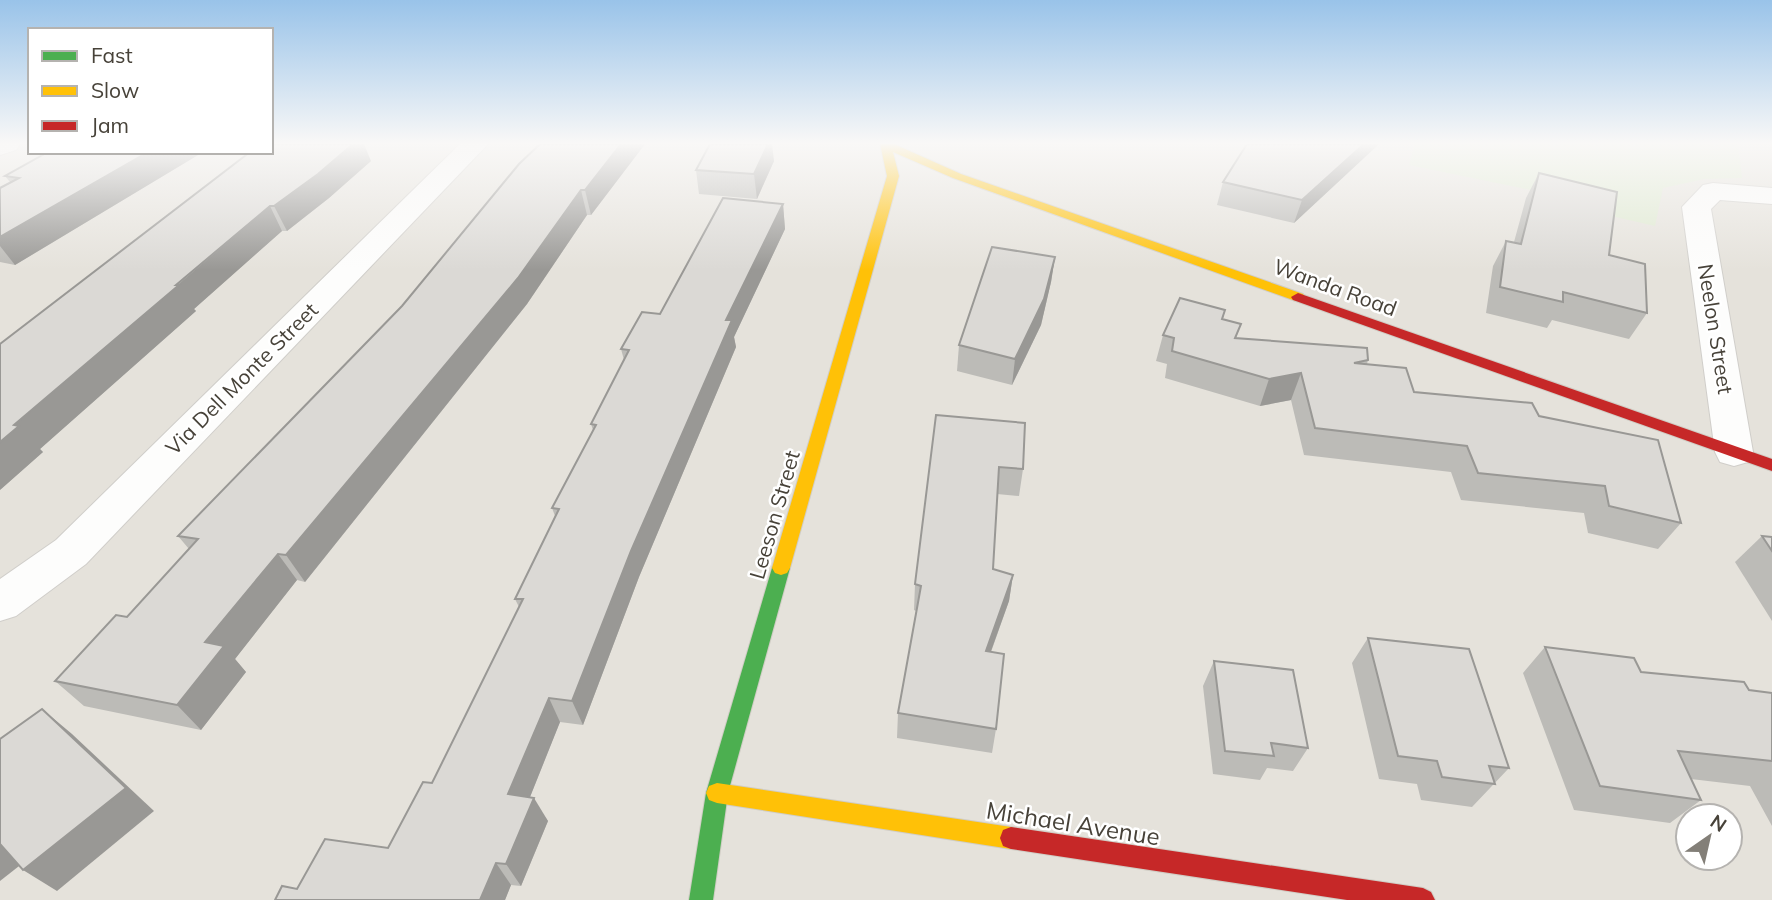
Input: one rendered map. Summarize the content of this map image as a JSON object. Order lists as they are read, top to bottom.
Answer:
{
  "streets": {
    "street": [
      "Wanda Road",
      "Neelon Street",
      "Via Dell Monte Street",
      "Leeson Street",
      "Michael Avenue"
    ]
  },
  "crossings": [
    ["Wanda Road", "Neelon Street"],
    ["Leeson Street", "Michael Avenue"]
  ],
  "legend": ["Fast", "Slow", "Jam"],
  "north": "top right"
}
